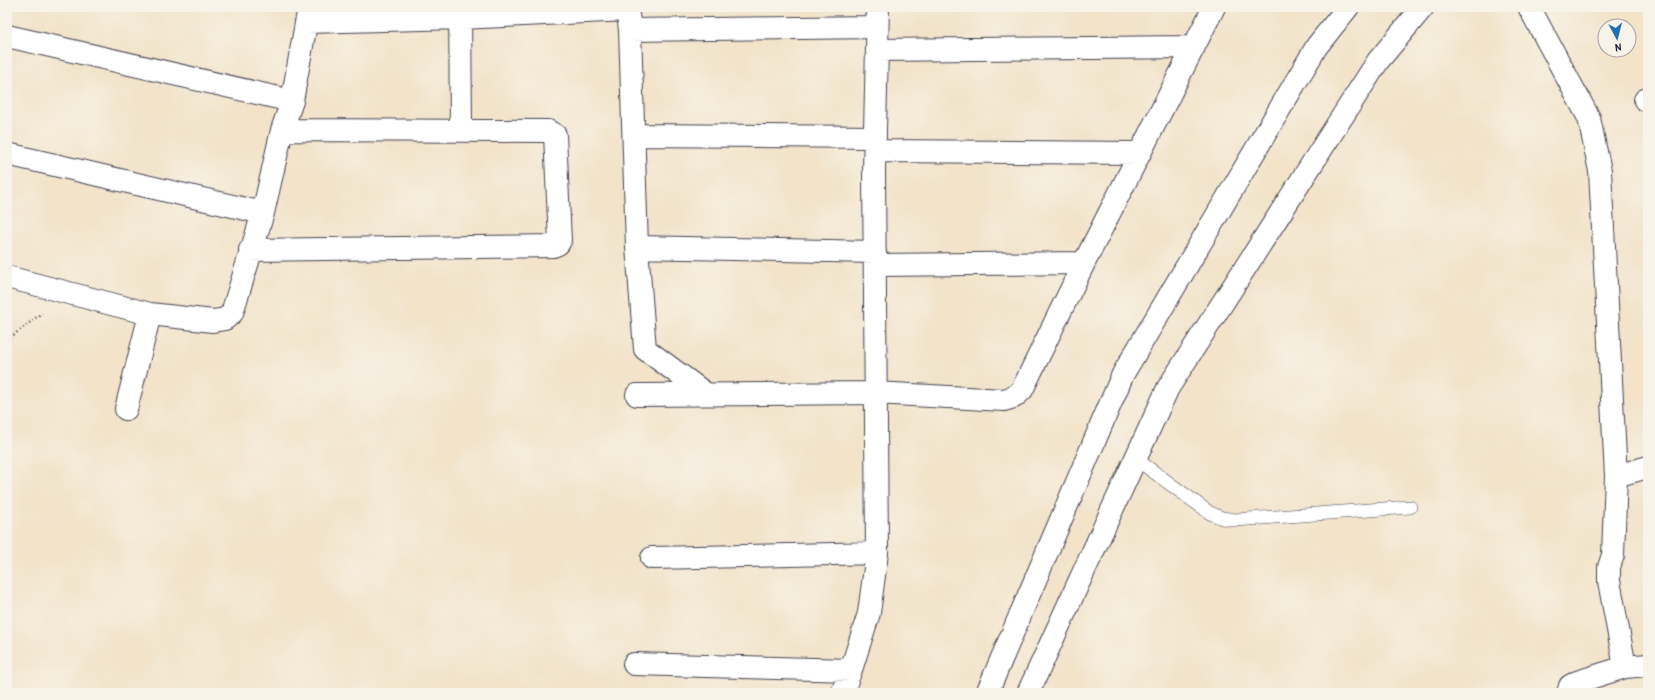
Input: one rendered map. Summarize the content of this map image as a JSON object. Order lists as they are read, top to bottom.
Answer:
{
  "north": "bottom"
}
